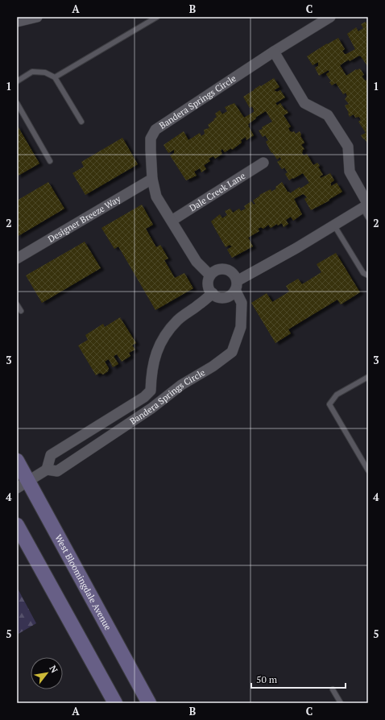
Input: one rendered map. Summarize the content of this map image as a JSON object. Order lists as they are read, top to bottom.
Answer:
{
  "streets": {
    "main road": ["West Bloomingdale Avenue"],
    "street": ["Bandera Springs Circle", "Dale Creek Lane", "Designer Breeze Way"]
  },
  "crossings": [
    ["Bandera Springs Circle", "Dale Creek Lane"],
    ["Bandera Springs Circle", "Designer Breeze Way"],
    ["Bandera Springs Circle", "West Bloomingdale Avenue"]
  ],
  "scale_bar": "50 m",
  "north": "top right",
  "grid": {
    "columns": ["A", "B", "C"],
    "rows": [
      "1",
      "2",
      "3",
      "4",
      "5"
    ]
  }
}
